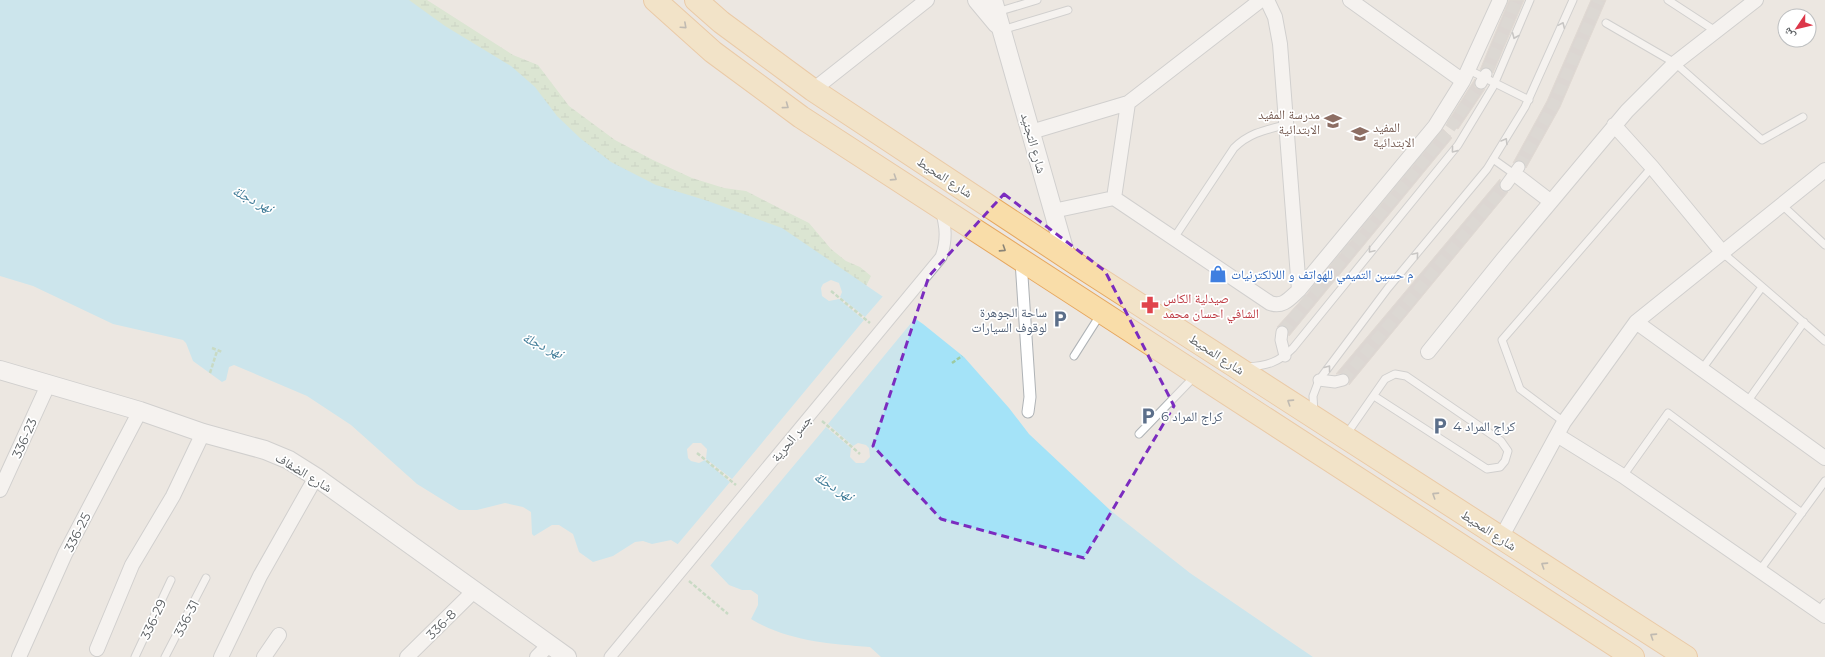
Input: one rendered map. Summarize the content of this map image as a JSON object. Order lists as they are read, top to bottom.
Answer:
{
  "streets": {
    "main road": ["شارع المحيط"],
    "street": [
      "شارع التجنيد",
      "336-23",
      "جسر الحرية",
      "شارع الضفاف",
      "336-25",
      "336-8"
    ],
    "lane": ["336-31", "336-29"]
  },
  "crossings": [
    ["شارع التجنيد", "شارع المحيط"],
    ["336-23", "شارع الضفاف"],
    ["شارع الضفاف", "336-25"],
    ["شارع الضفاف", "336-8"]
  ],
  "water": ["نهر دجلة"],
  "places": {
    "school or university": ["مدرسة المفيد الابتدائية", "المفيد الابتدائية"],
    "shop": ["م حسين التميمي للهواتف و اللالكترنيات"],
    "pharmacy": ["صيدلية الكاس الشافي احسان محمد"],
    "parking": ["ساحة الجوهرة لوقوف السيارات", "كراج المراد 6", "كراج المراد 4"]
  },
  "north": "bottom left"
}
